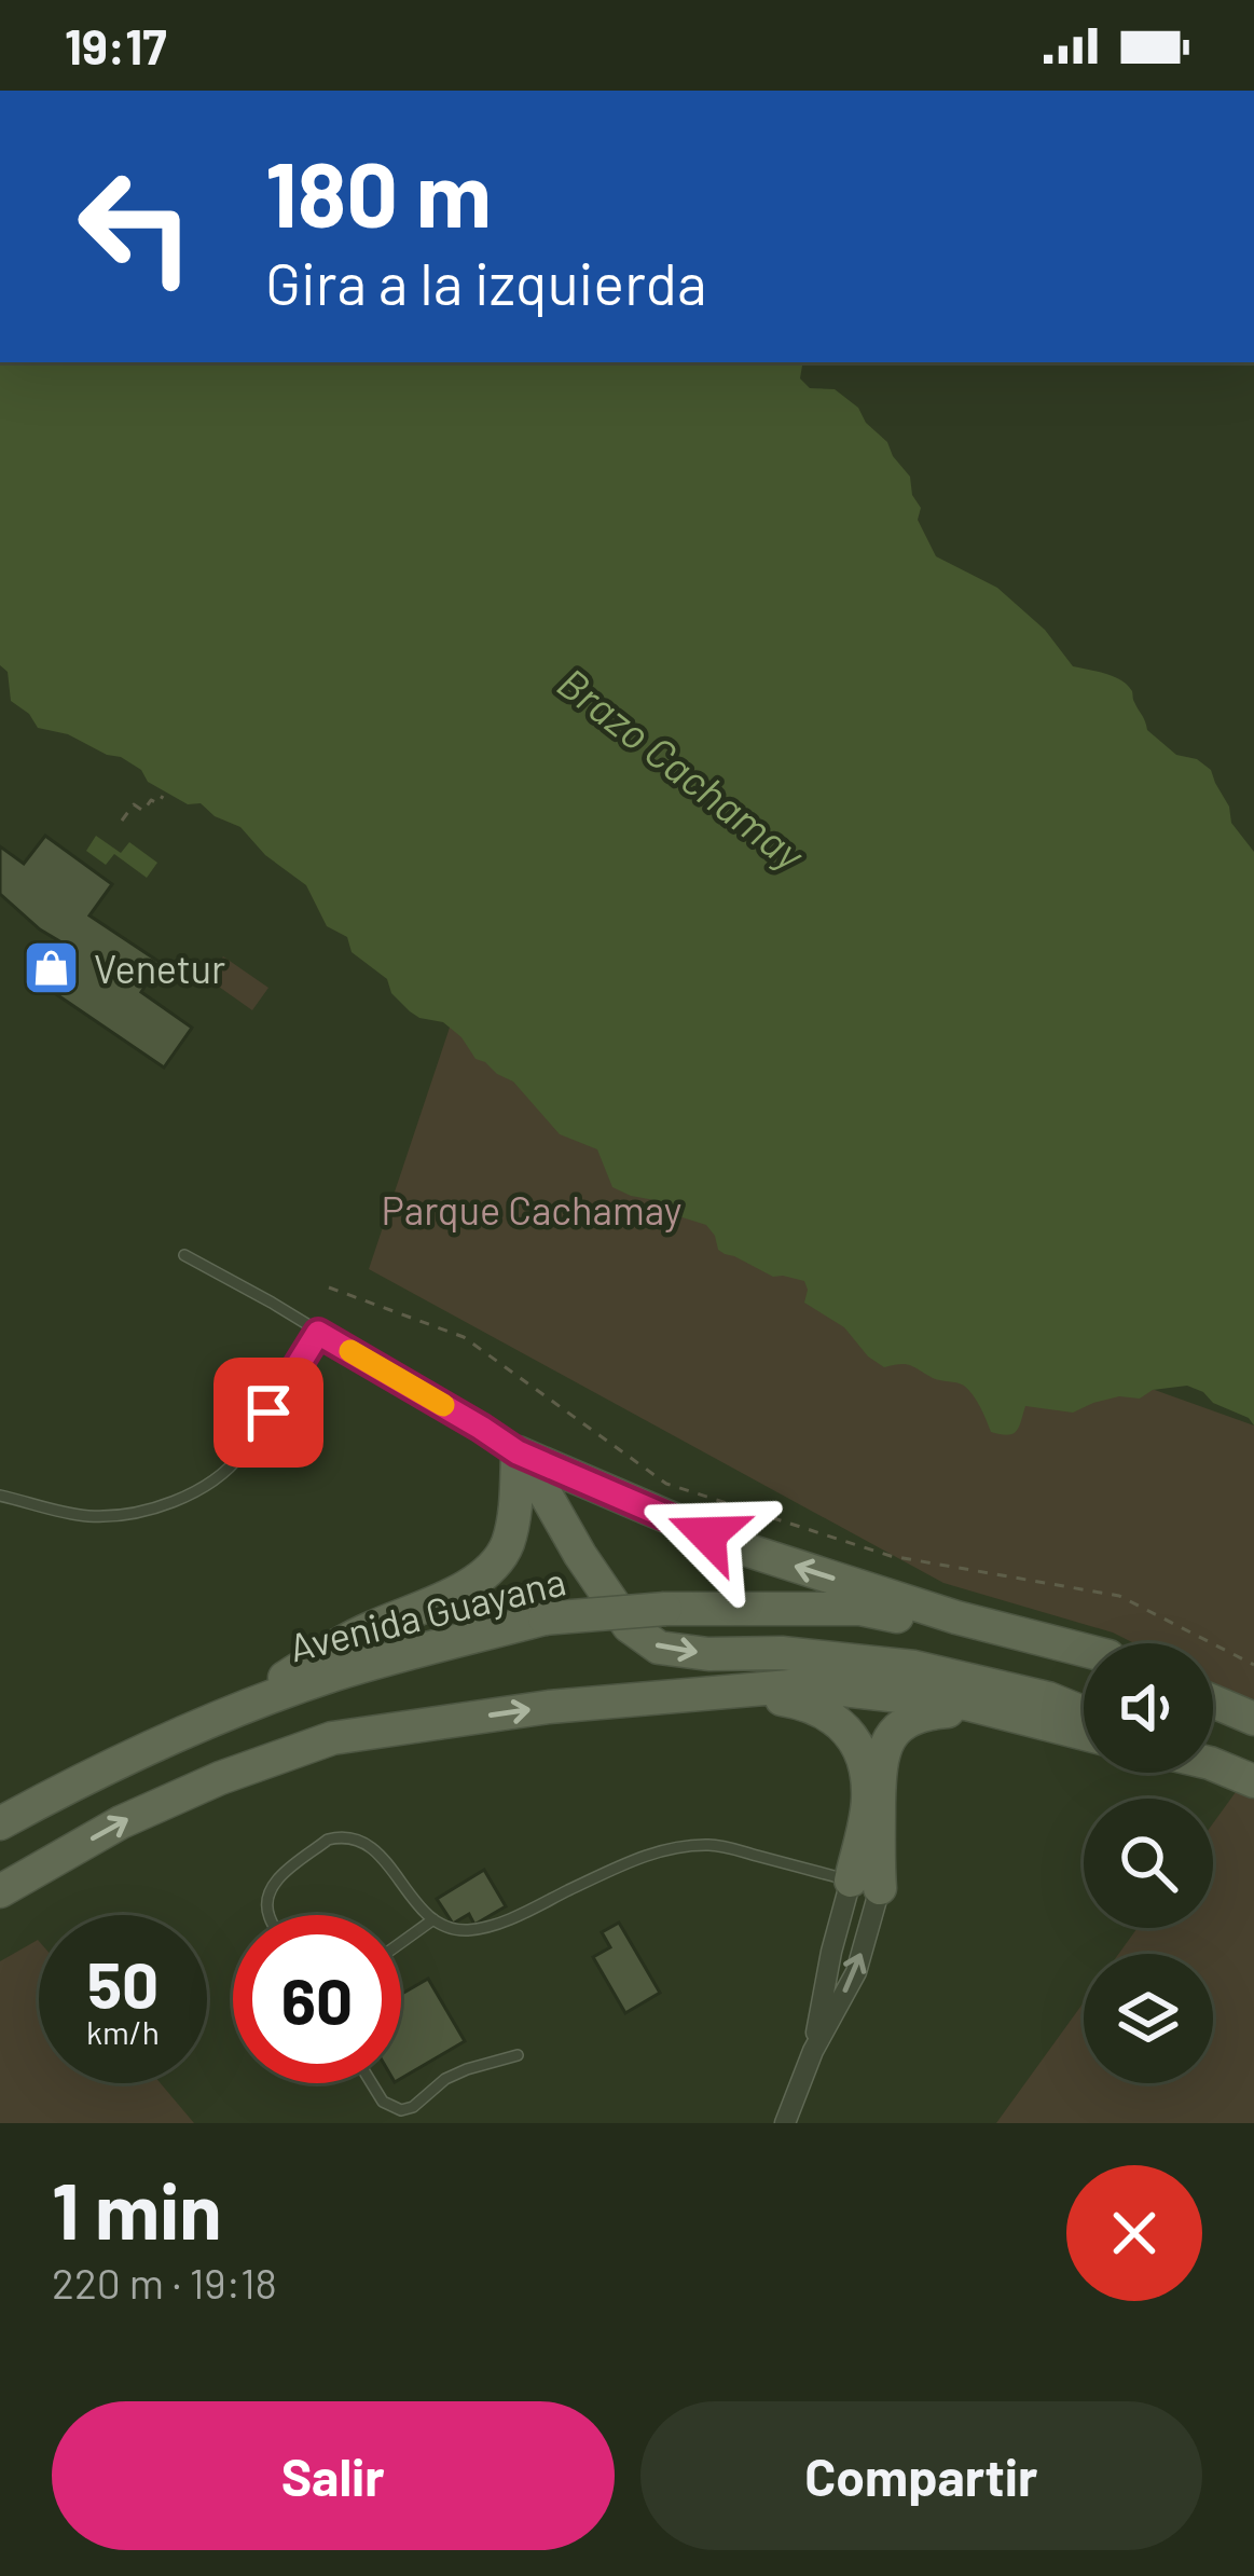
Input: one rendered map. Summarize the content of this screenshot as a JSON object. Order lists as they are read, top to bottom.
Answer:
{
  "streets": {
    "main road": ["Avenida Guayana"]
  },
  "water": ["Brazo Cachamay"],
  "parks": ["Parque Cachamay"],
  "places": {
    "shop": ["Venetur"]
  },
  "page": {
    "status": "19:17",
    "turn": ["180 m", "Gira a la izquierda"],
    "speed": "50 km/h",
    "limit": "60",
    "heading": ["1 min", "220 m · 19:18"],
    "buttons": ["Salir", "Compartir"]
  }
}
